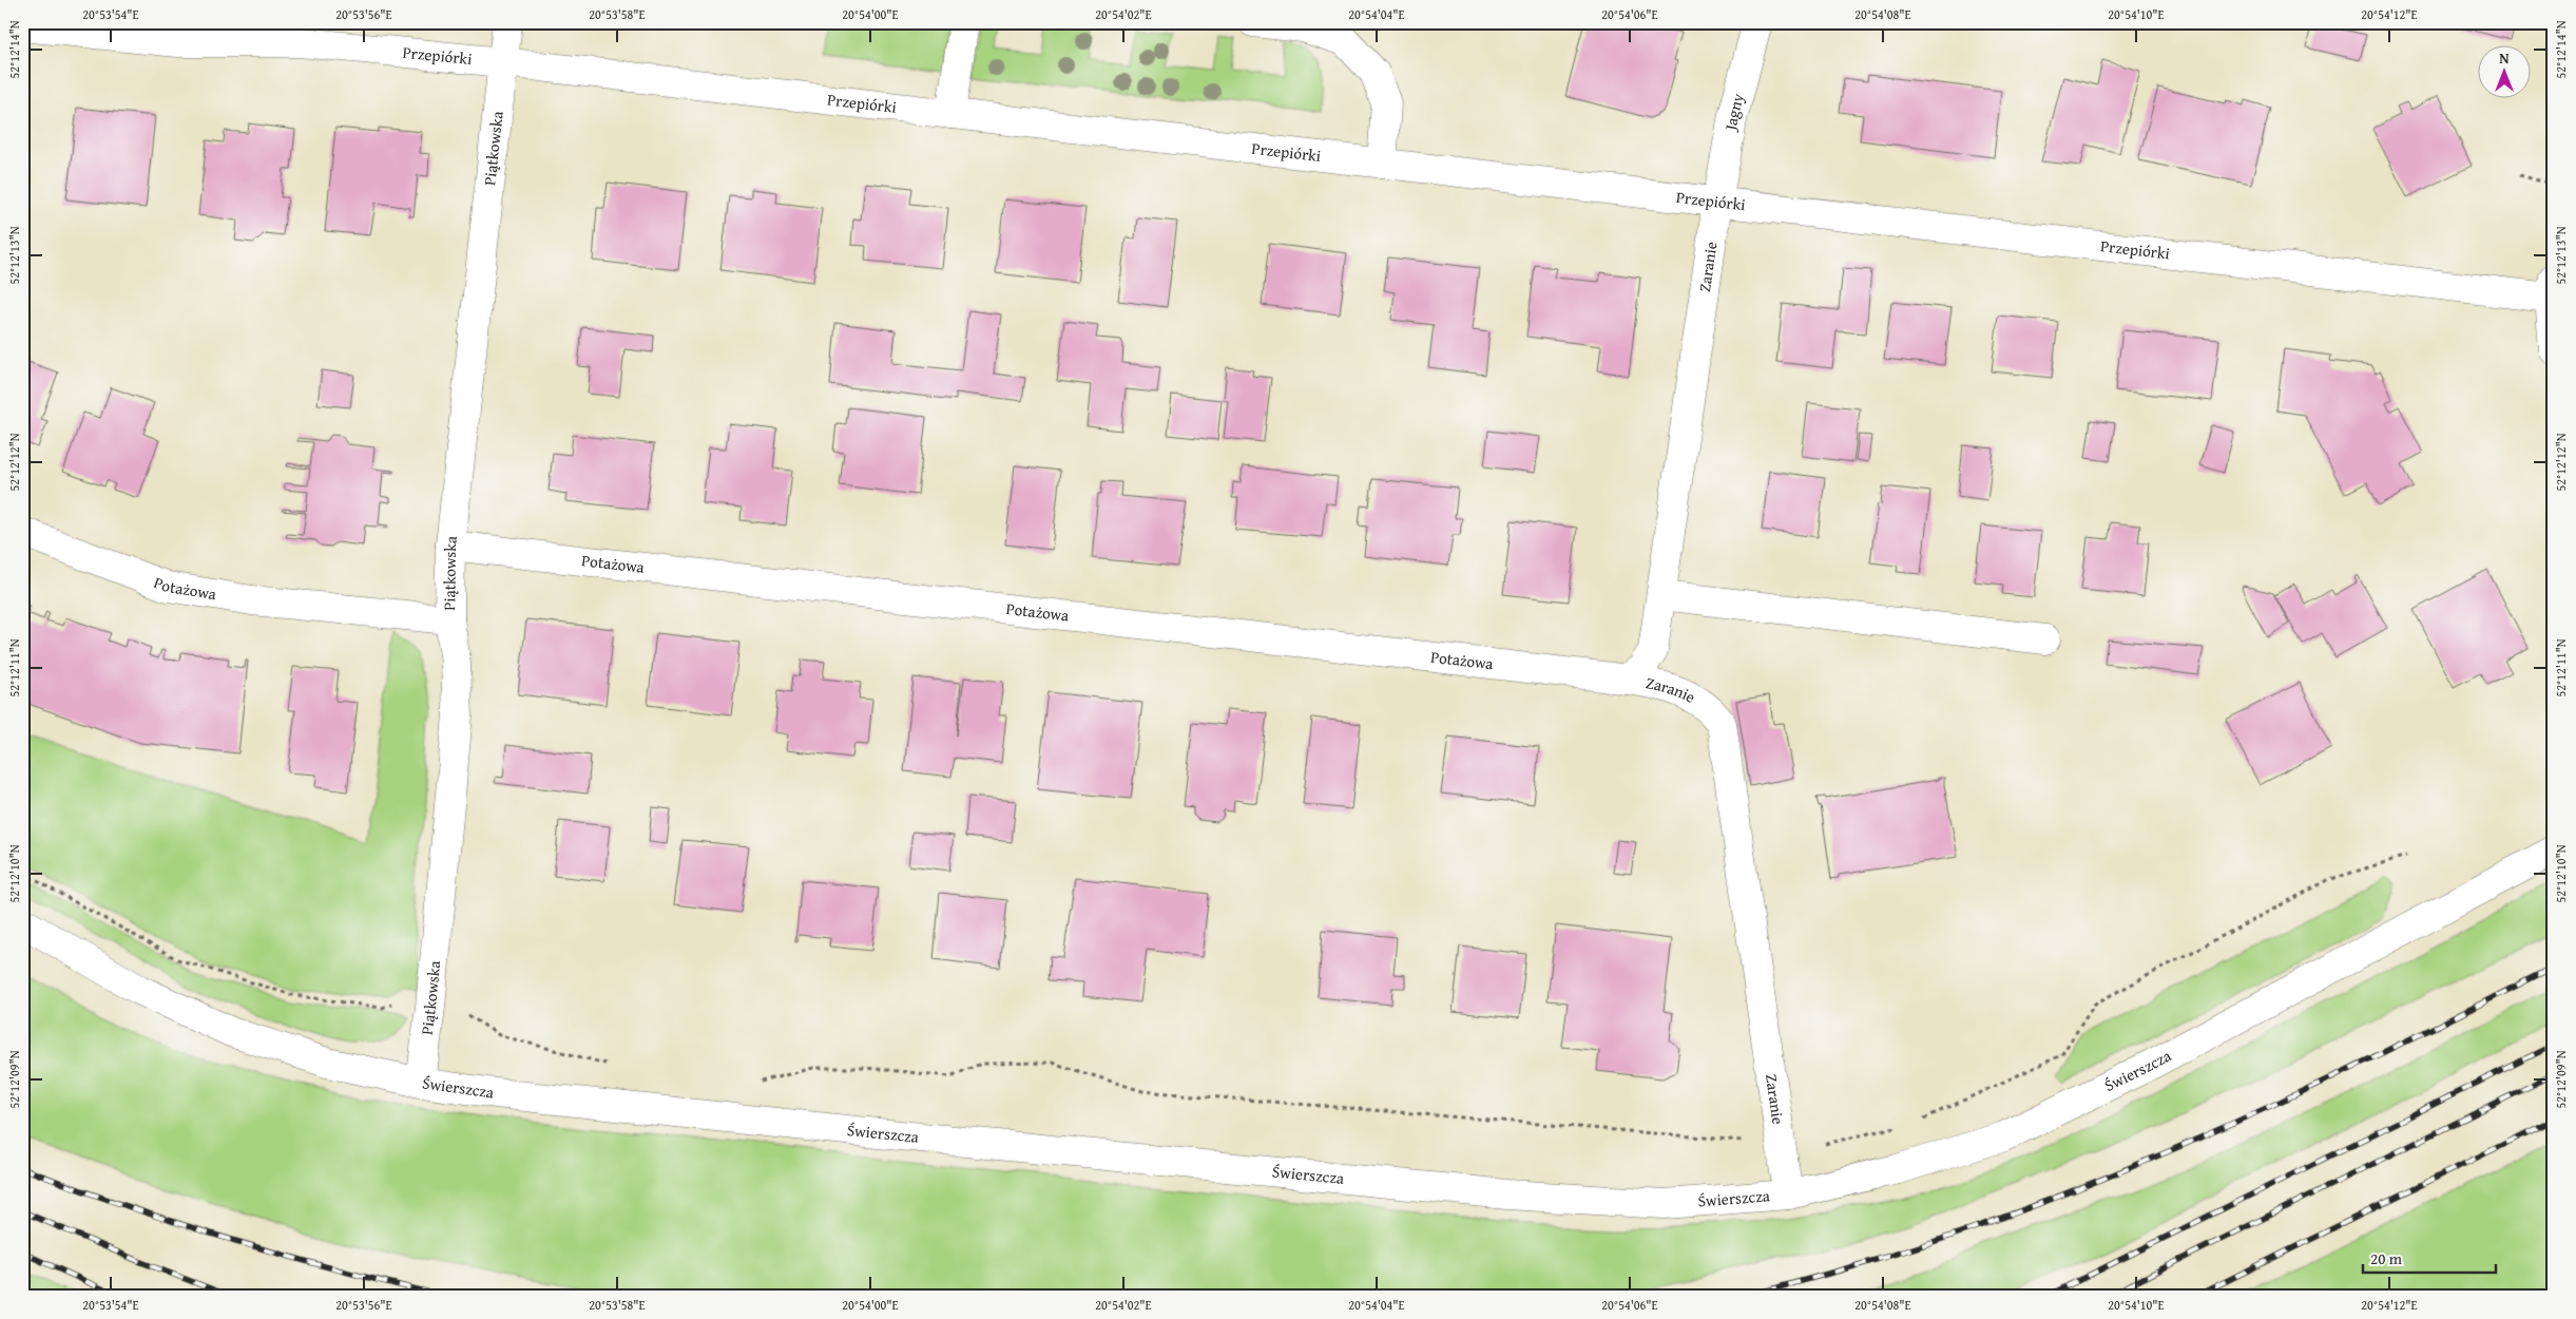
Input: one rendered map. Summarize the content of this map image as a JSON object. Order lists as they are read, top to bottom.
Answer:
{
  "streets": {
    "street": [
      "Przepiórki",
      "Jagny",
      "Piątkowska",
      "Zaranie",
      "Potażowa",
      "Świerszcza"
    ]
  },
  "crossings": [
    ["Przepiórki", "Jagny"],
    ["Przepiórki", "Piątkowska"],
    ["Przepiórki", "Zaranie"],
    ["Jagny", "Zaranie"],
    ["Piątkowska", "Potażowa"],
    ["Piątkowska", "Świerszcza"],
    ["Zaranie", "Potażowa"],
    ["Zaranie", "Świerszcza"]
  ],
  "scale_bar": "20 m",
  "north": "top",
  "coordinates": [
    "20°53'54\"E",
    "20°53'56\"E",
    "20°53'58\"E",
    "20°54'00\"E",
    "20°54'02\"E",
    "20°54'04\"E",
    "20°54'06\"E",
    "20°54'08\"E",
    "20°54'10\"E",
    "20°54'12\"E",
    "52°12'14\"N",
    "52°12'13\"N",
    "52°12'12\"N",
    "52°12'11\"N",
    "52°12'10\"N",
    "52°12'09\"N"
  ]
}
